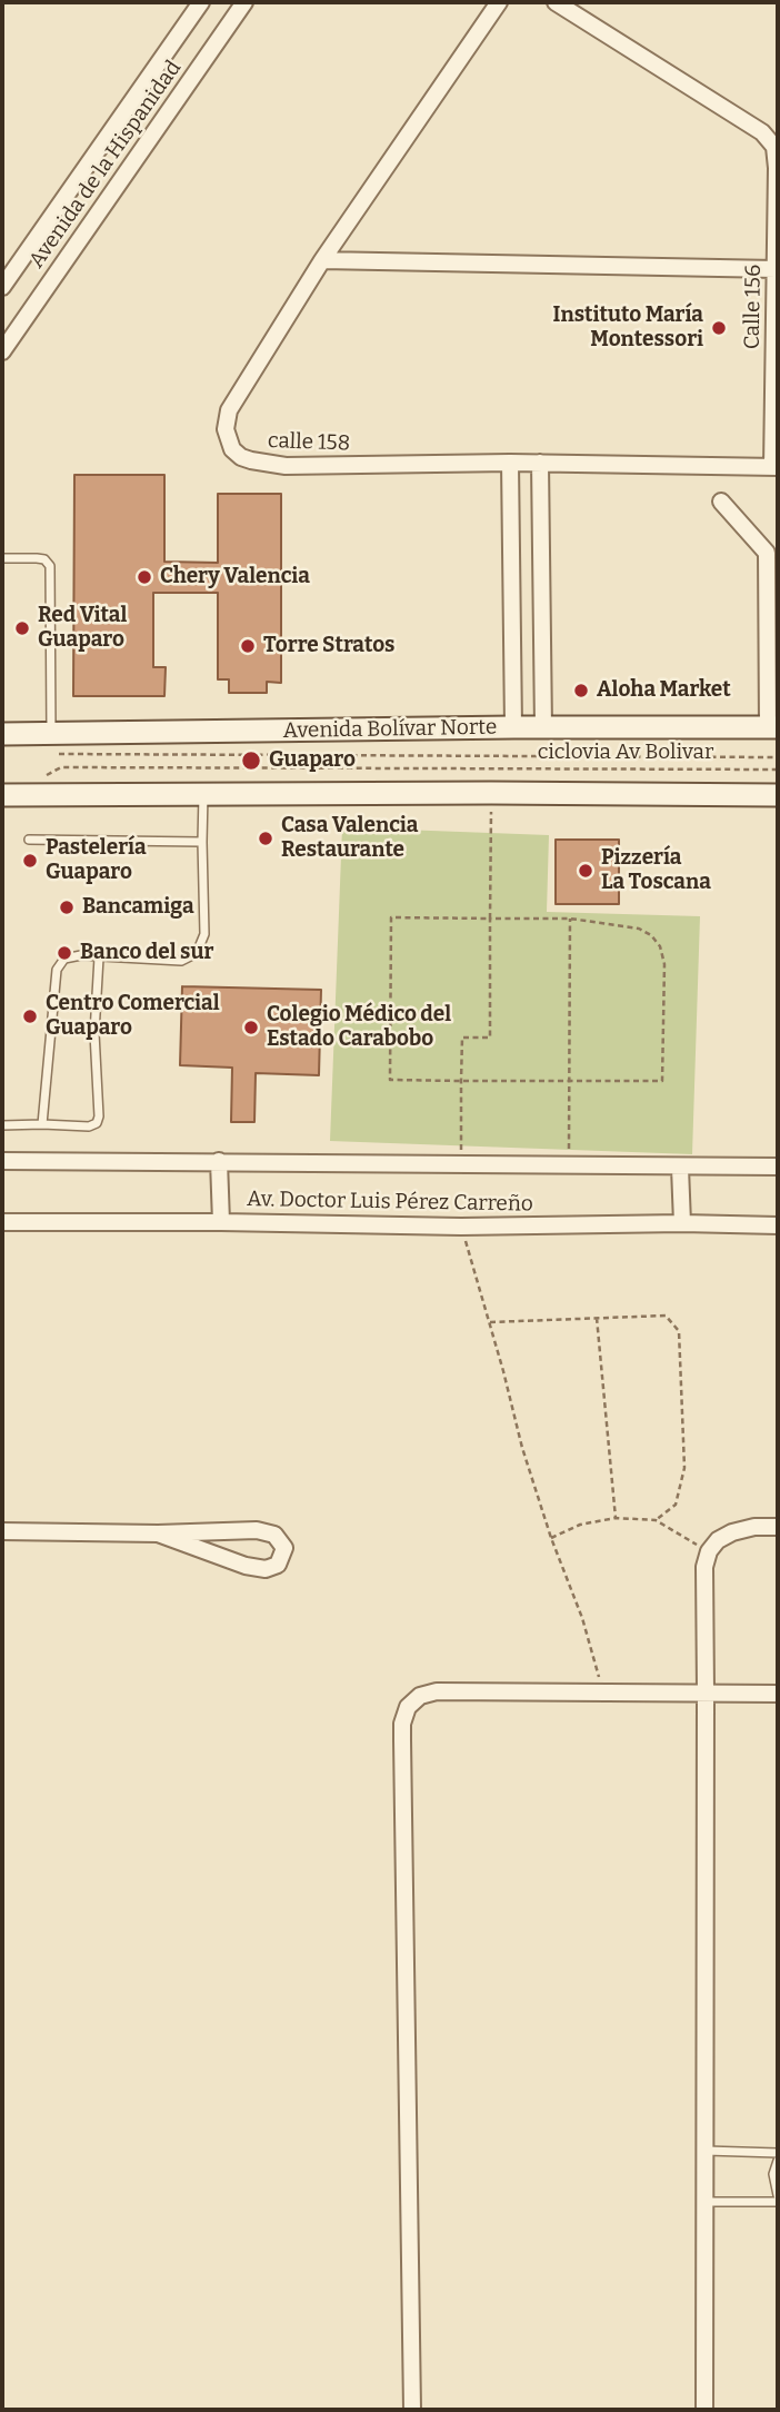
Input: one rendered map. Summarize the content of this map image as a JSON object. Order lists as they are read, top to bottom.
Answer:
{
  "streets": {
    "main road": ["Avenida Bolívar Norte"],
    "street": [
      "Avenida de la Hispanidad",
      "Calle 156",
      "calle 158",
      "Av. Doctor Luis Pérez Carreño"
    ],
    "path": ["ciclovia Av Bolivar"]
  },
  "crossings": [
    ["Calle 156", "calle 158"],
    ["Avenida Bolívar Norte", "ciclovia Av Bolivar"]
  ],
  "places": [
    "Instituto María Montessori",
    "Chery Valencia",
    "Red Vital Guaparo",
    "Torre Stratos",
    "Aloha Market",
    "Guaparo",
    "Casa Valencia Restaurante",
    "Pastelería Guaparo",
    "Pizzería La Toscana",
    "Bancamiga",
    "Banco del sur",
    "Centro Comercial Guaparo",
    "Colegio Médico del Estado Carabobo"
  ]
}
